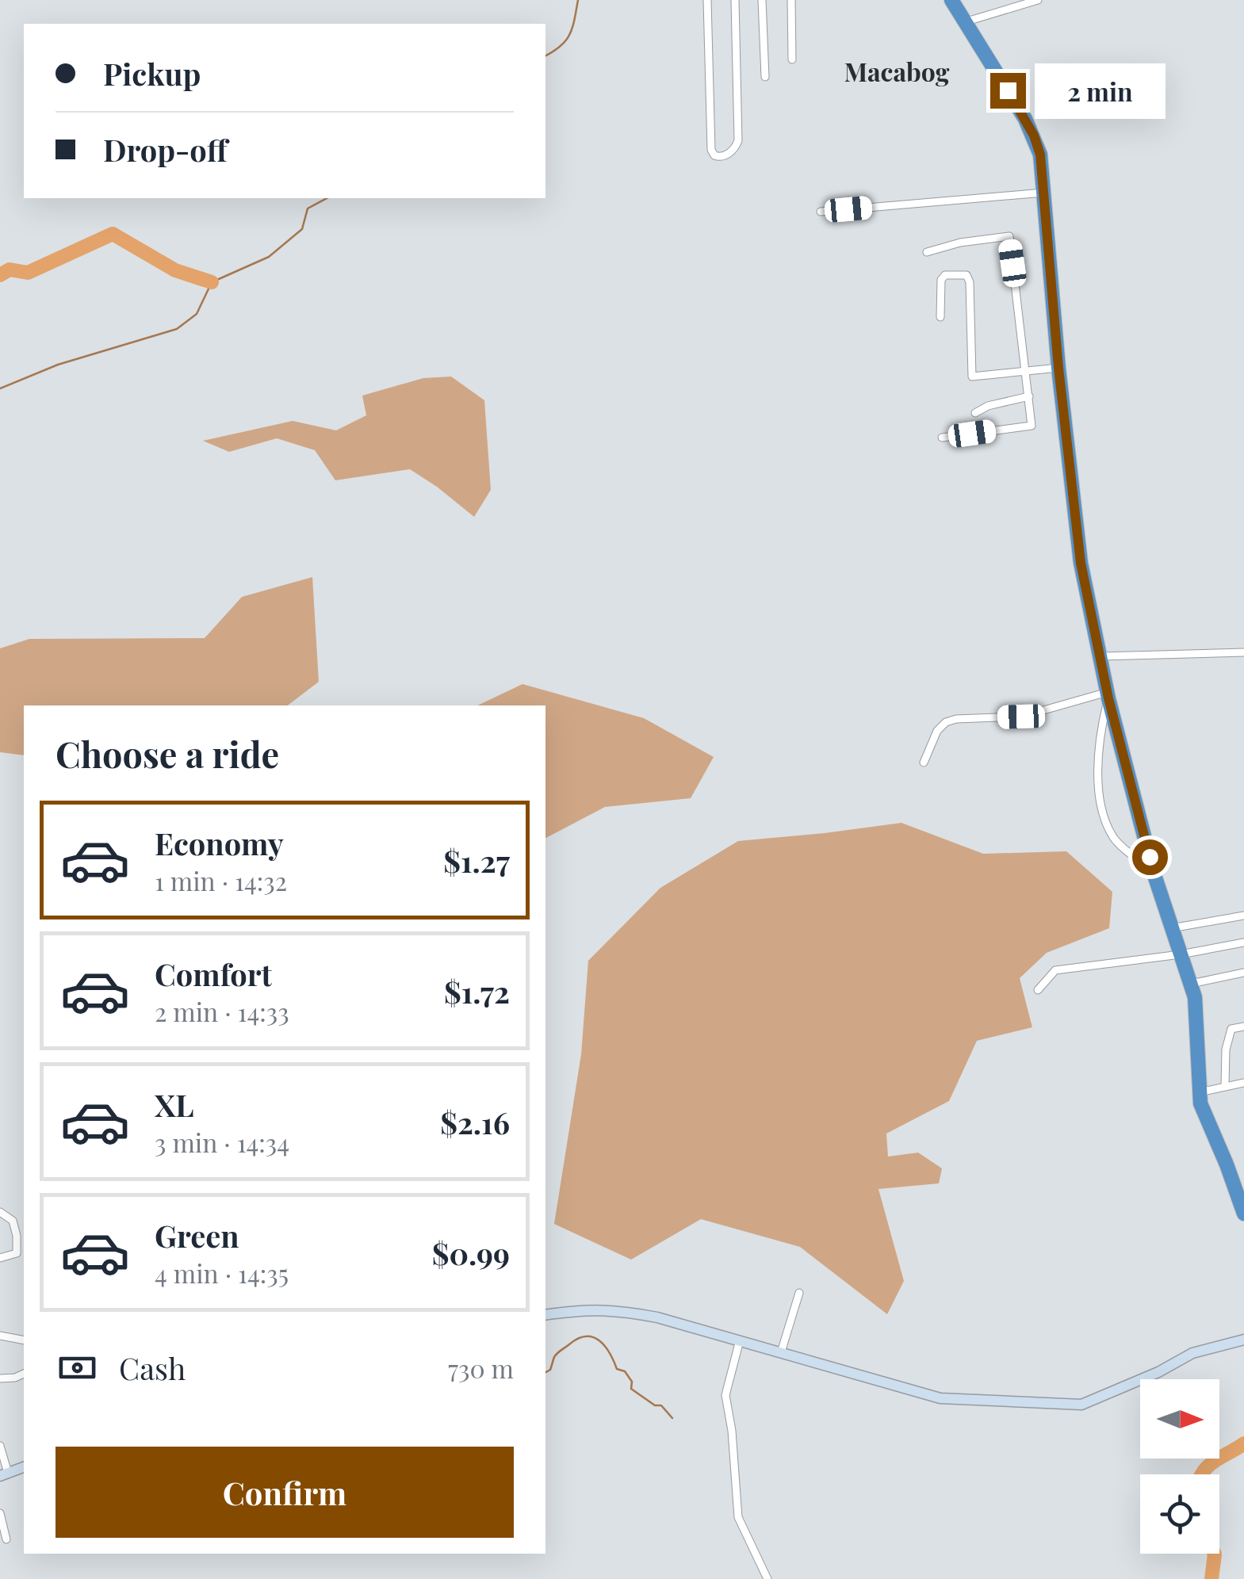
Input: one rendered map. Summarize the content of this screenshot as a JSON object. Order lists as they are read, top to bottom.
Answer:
{
  "districts": ["Macabog"],
  "north": "right",
  "page": {
    "banner": ["Pickup", "Drop-off"],
    "bubble": "2 min",
    "heading": "Choose a ride",
    "list": [
      {
        "name": "Economy",
        "note": "1 min · 14:32",
        "value": "$1.27"
      },
      {
        "name": "Comfort",
        "note": "2 min · 14:33",
        "value": "$1.72"
      },
      {
        "name": "XL",
        "note": "3 min · 14:34",
        "value": "$2.16"
      },
      {
        "name": "Green",
        "note": "4 min · 14:35",
        "value": "$0.99"
      }
    ],
    "pay": ["Cash", "730 m"],
    "buttons": "Confirm"
  }
}
